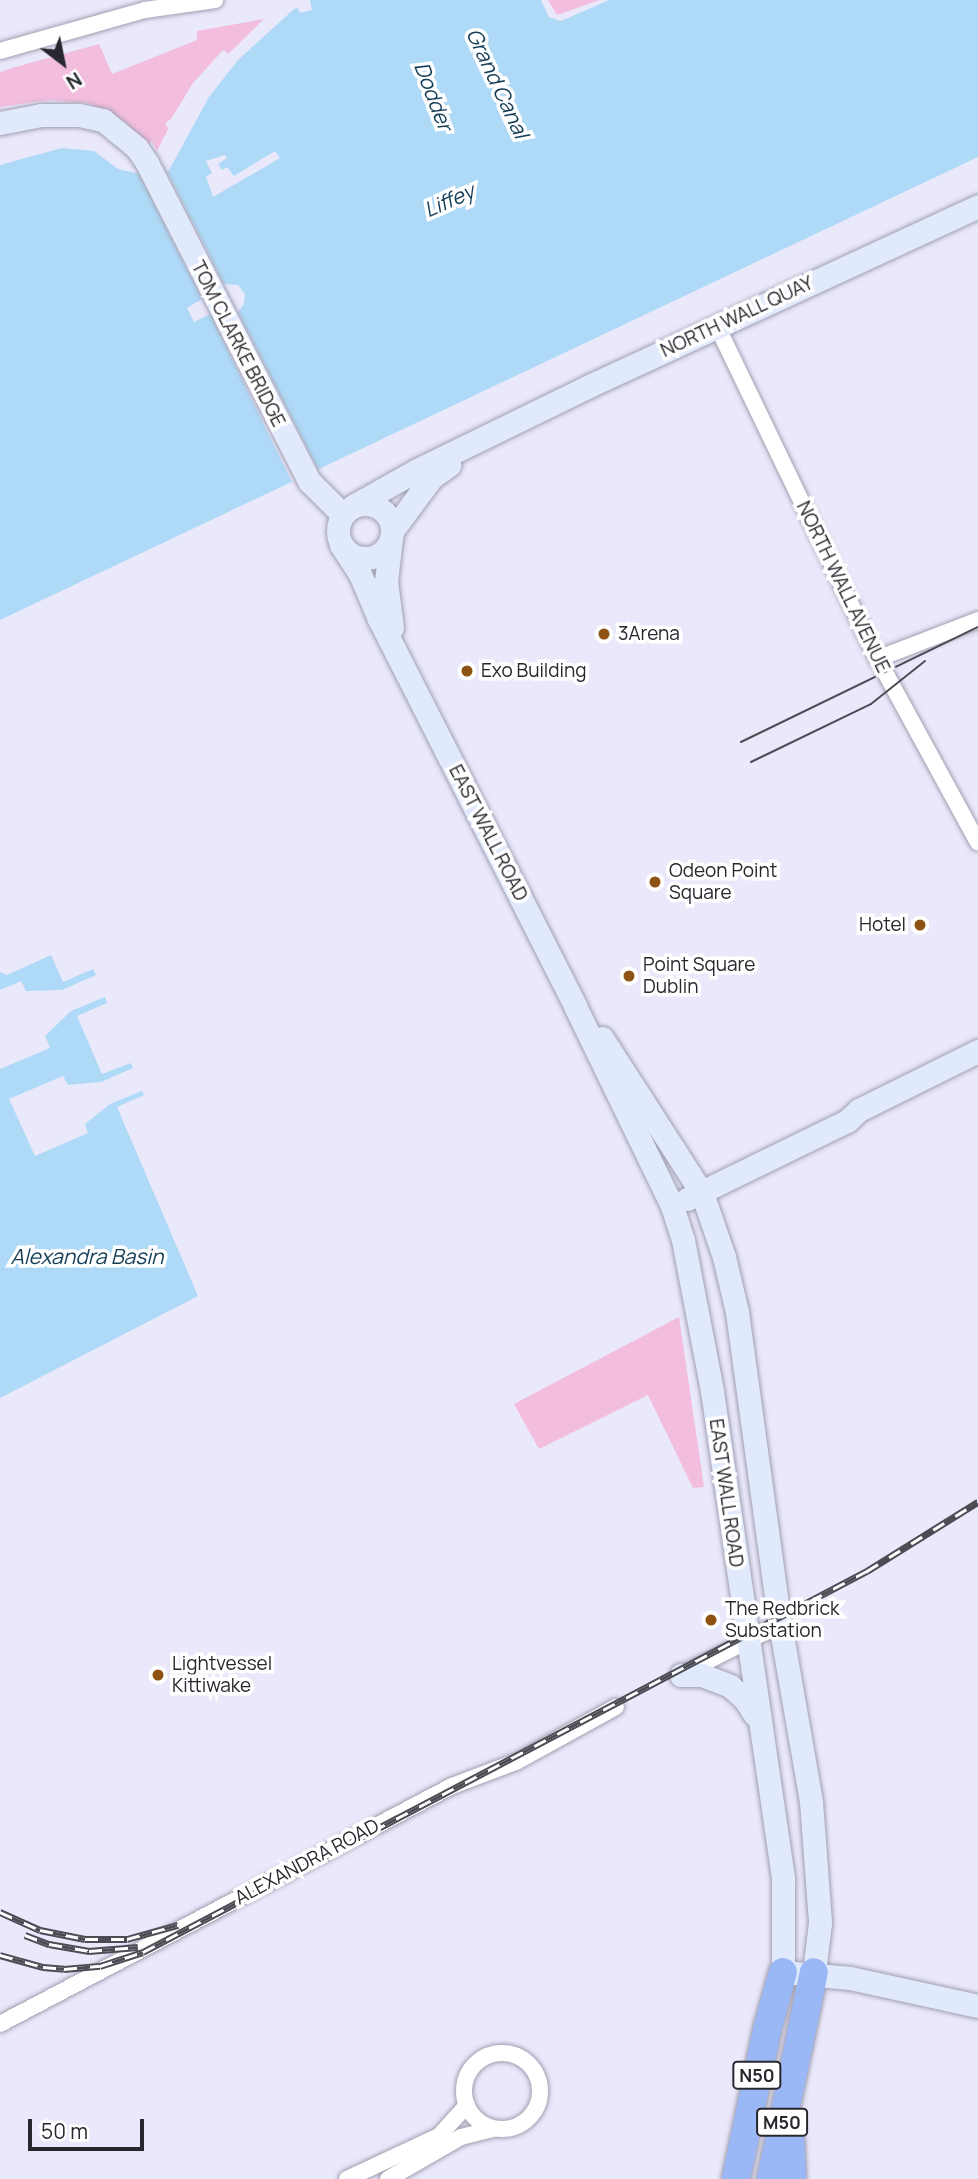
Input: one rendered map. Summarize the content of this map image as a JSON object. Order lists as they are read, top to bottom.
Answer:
{
  "streets": {
    "highway": ["N50", "M50"],
    "main road": ["NORTH WALL QUAY", "TOM CLARKE BRIDGE", "EAST WALL ROAD"],
    "street": ["NORTH WALL AVENUE", "ALEXANDRA ROAD"]
  },
  "crossings": [
    ["NORTH WALL QUAY", "TOM CLARKE BRIDGE"],
    ["NORTH WALL QUAY", "NORTH WALL AVENUE"],
    ["NORTH WALL QUAY", "EAST WALL ROAD"],
    ["TOM CLARKE BRIDGE", "EAST WALL ROAD"],
    ["EAST WALL ROAD", "N50"],
    ["N50", "M50"]
  ],
  "water": [
    "Grand Canal",
    "Dodder",
    "Liffey",
    "Alexandra Basin"
  ],
  "places": [
    "3Arena",
    "Exo Building",
    "Odeon Point Square",
    "Hotel",
    "Point Square Dublin",
    "The Redbrick Substation",
    "Lightvessel Kittiwake"
  ],
  "scale_bar": "50 m",
  "north": "bottom right"
}
